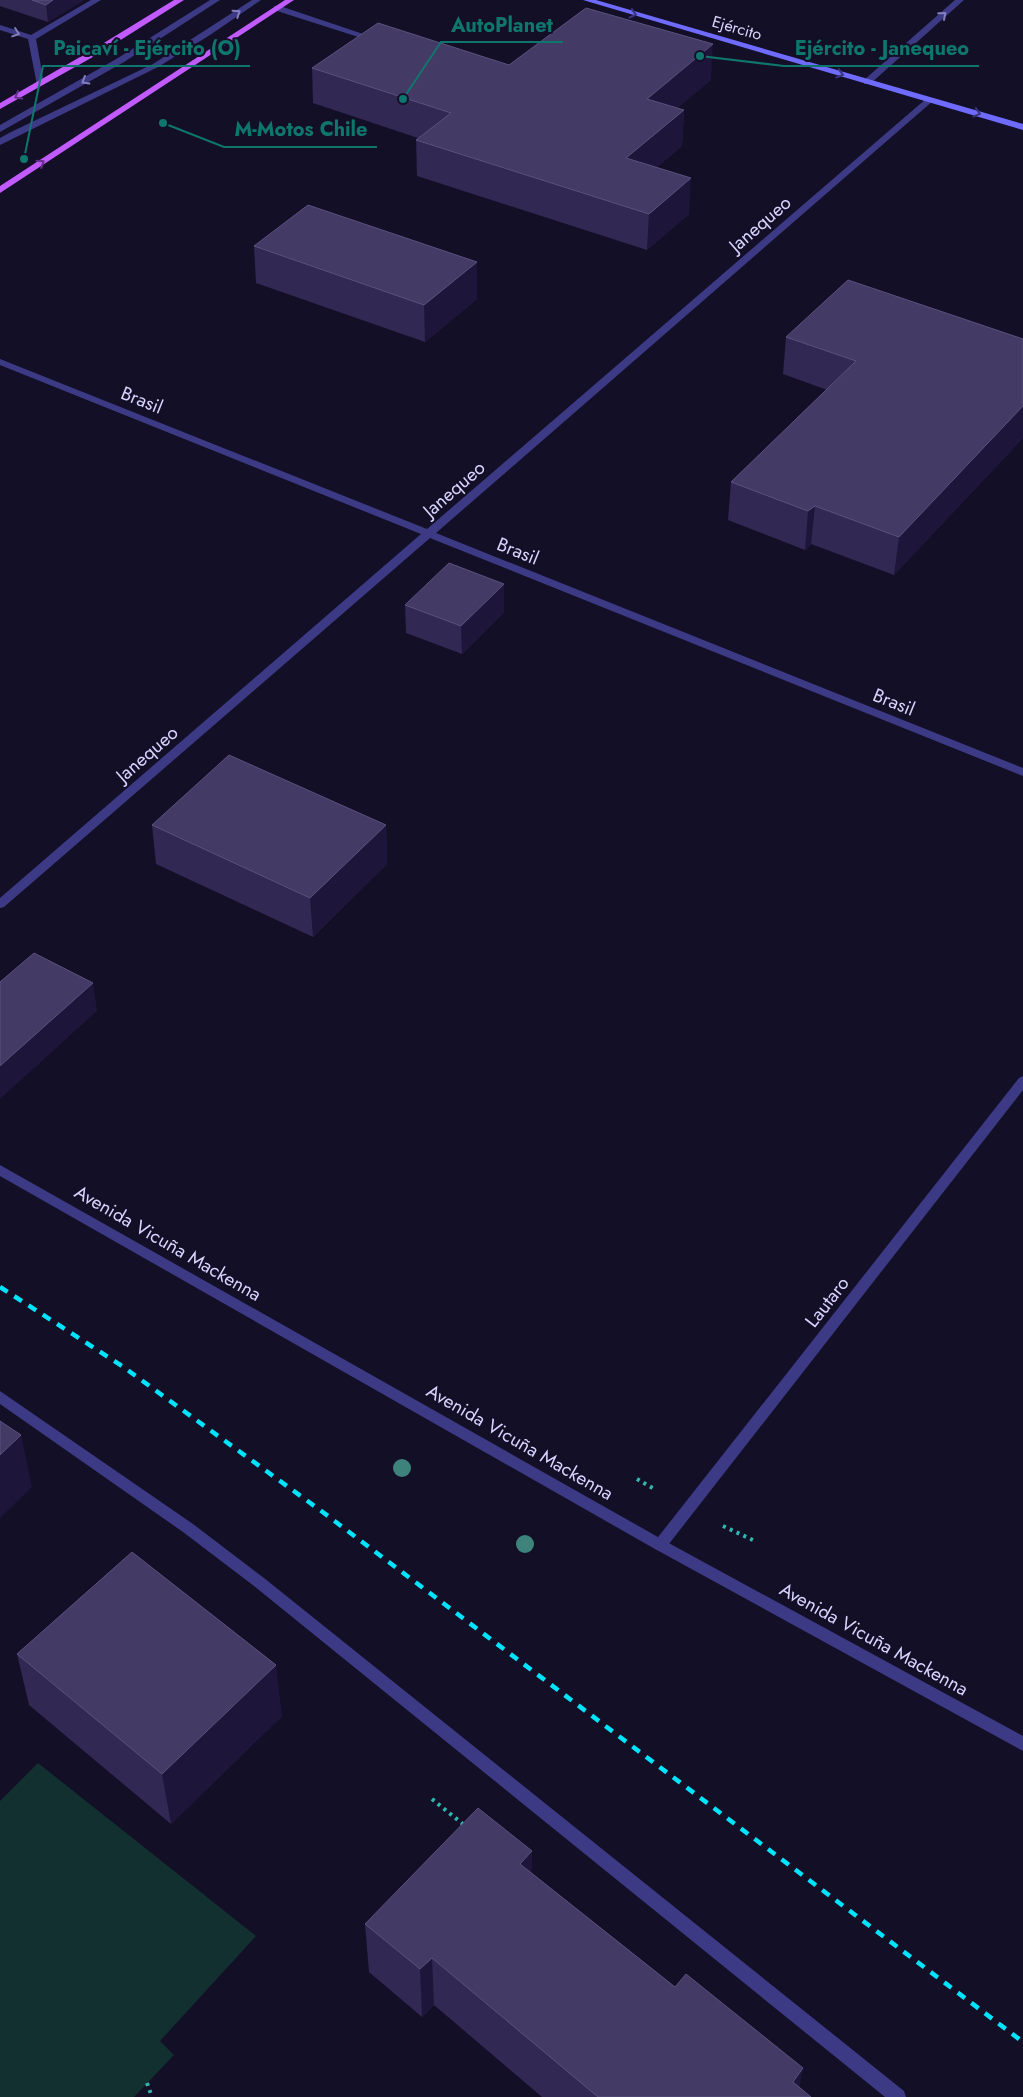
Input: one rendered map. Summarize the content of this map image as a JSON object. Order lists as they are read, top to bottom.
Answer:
{
  "streets": {
    "main road": ["Ejército"],
    "street": [
      "Janequeo",
      "Brasil",
      "Avenida Vicuña Mackenna",
      "Lautaro"
    ]
  },
  "crossings": [
    ["Ejército", "Janequeo"],
    ["Janequeo", "Brasil"],
    ["Avenida Vicuña Mackenna", "Lautaro"]
  ],
  "one_way": ["Ejército"],
  "places": [
    "Ejército - Janequeo",
    "AutoPlanet",
    "M-Motos Chile",
    "Paicaví - Ejército (O)"
  ]
}
